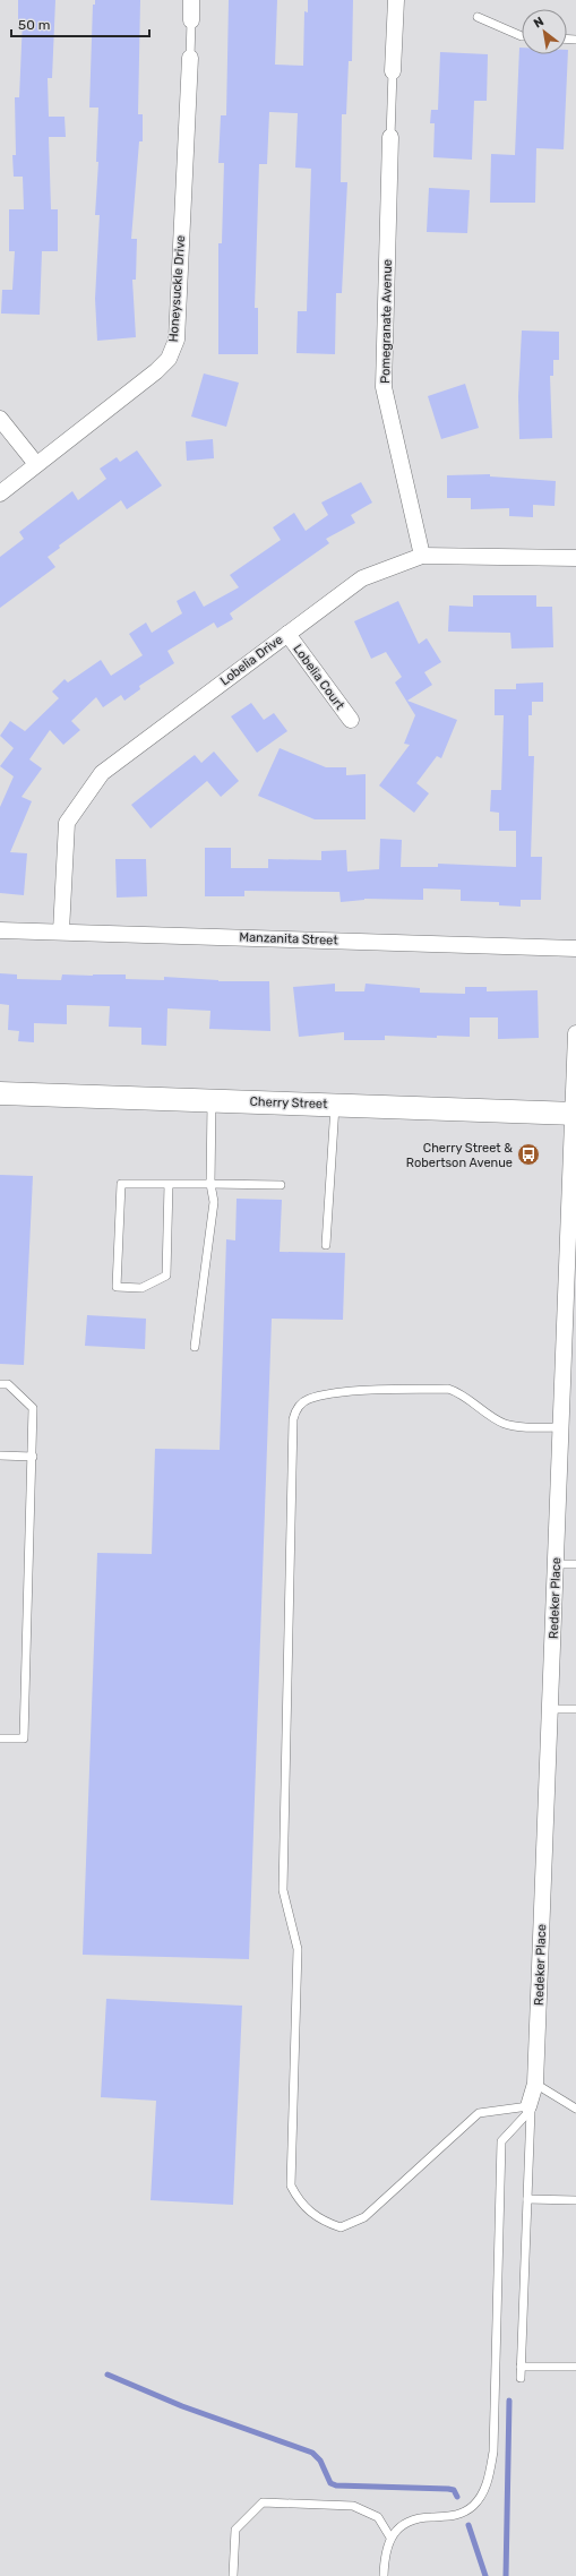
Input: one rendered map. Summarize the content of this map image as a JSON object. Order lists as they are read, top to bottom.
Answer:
{
  "streets": {
    "street": [
      "Honeysuckle Drive",
      "Pomegranate Avenue",
      "Lobelia Drive",
      "Lobelia Court",
      "Manzanita Street",
      "Cherry Street",
      "Redeker Place"
    ]
  },
  "crossings": [
    ["Pomegranate Avenue", "Lobelia Drive"],
    ["Lobelia Drive", "Lobelia Court"],
    ["Lobelia Drive", "Manzanita Street"],
    ["Cherry Street", "Redeker Place"]
  ],
  "places": {
    "bus stop": ["Cherry Street & Robertson Avenue"]
  },
  "scale_bar": "50 m",
  "north": "top left"
}
